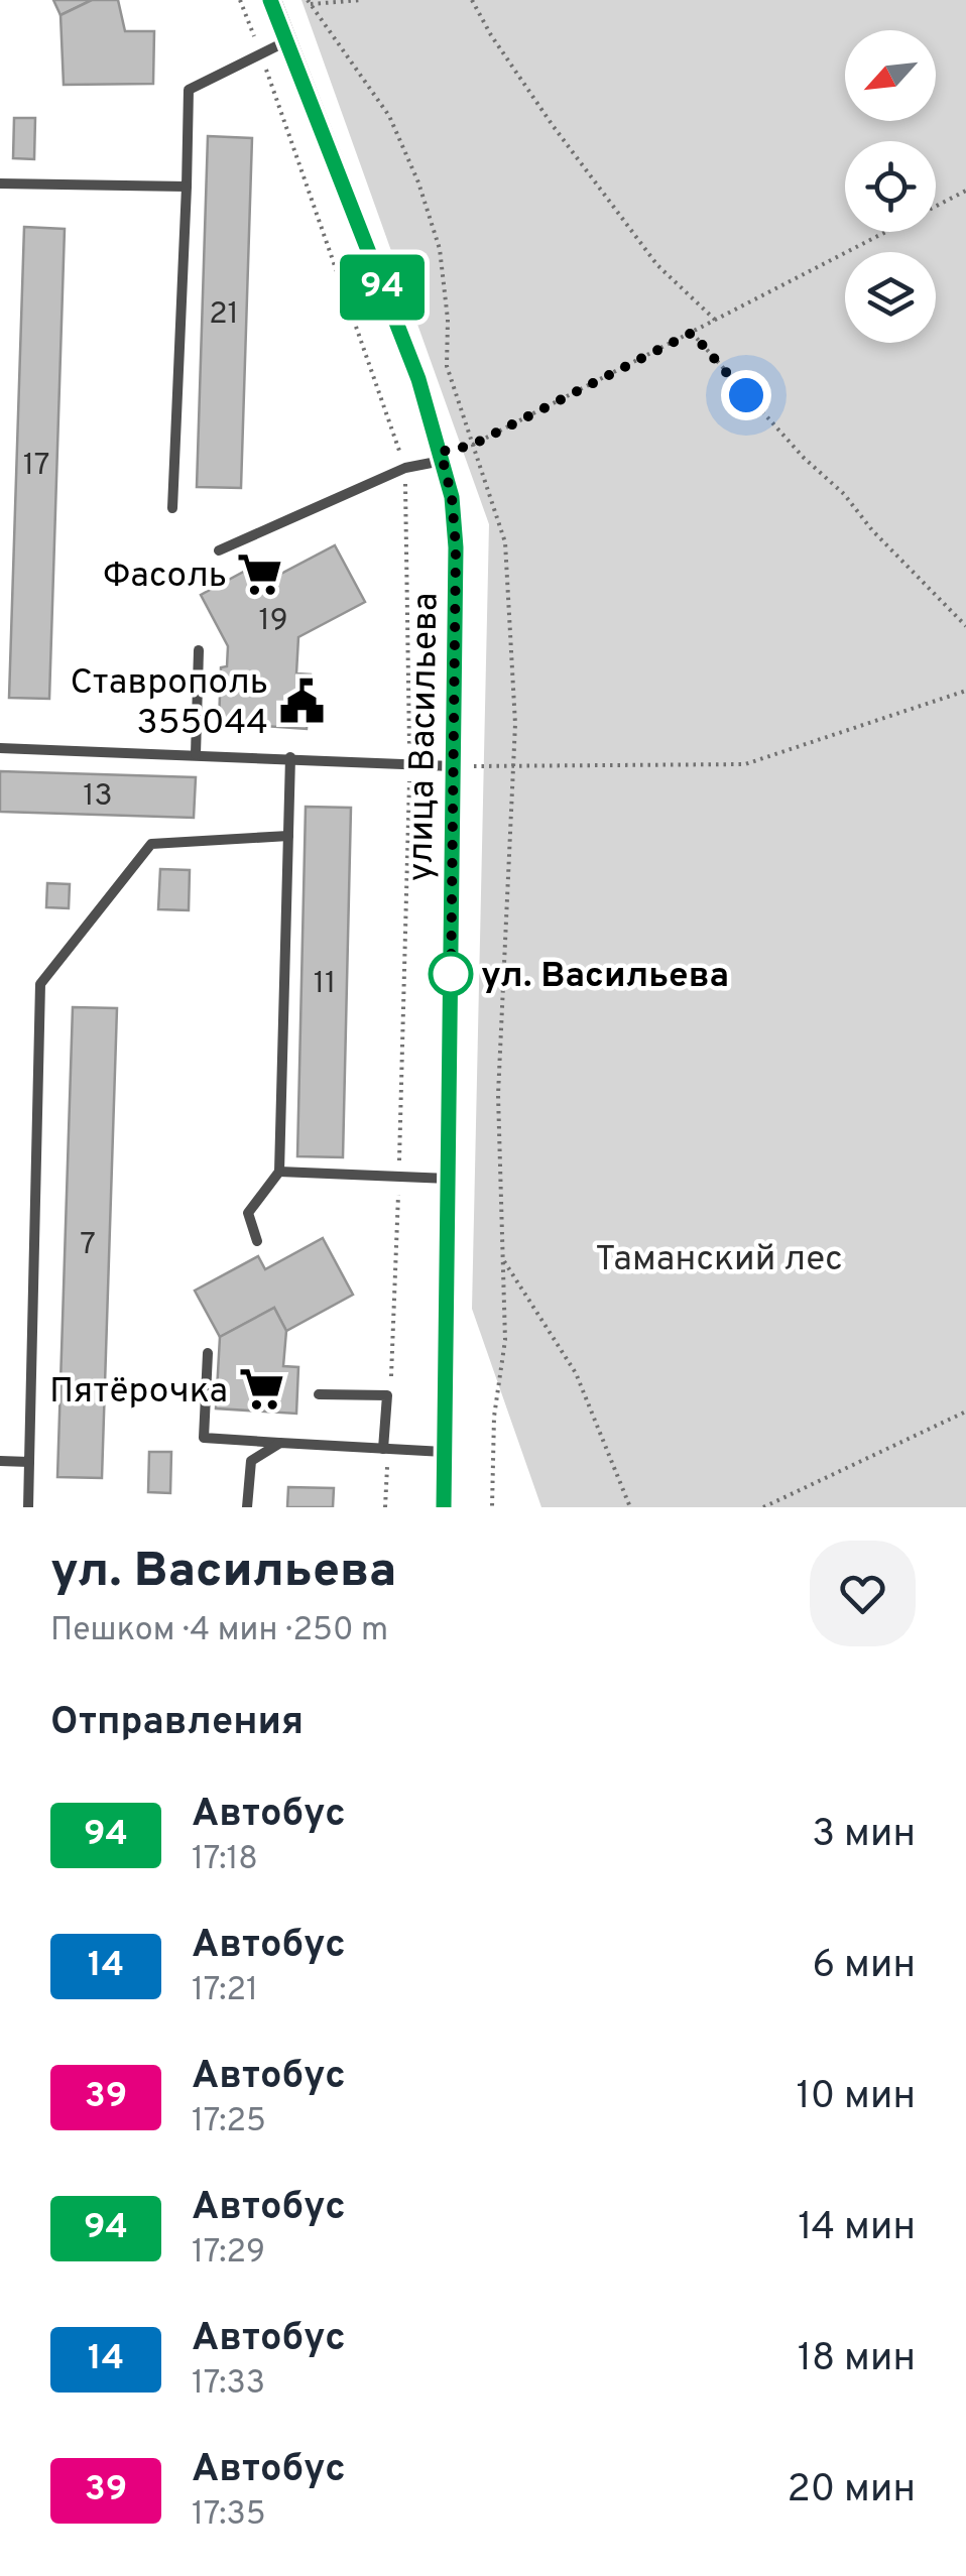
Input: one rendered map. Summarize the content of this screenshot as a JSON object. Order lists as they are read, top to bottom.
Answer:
{
  "streets": {
    "street": ["улица Васильева"]
  },
  "parks": ["Таманский лес"],
  "places": {
    "supermarket": ["Фасоль", "Пятёрочка"],
    "public building": ["Ставрополь 355044"],
    "other": ["ул. Васильева"]
  },
  "lines": ["bus line 94"],
  "house_numbers": [
    "21",
    "17",
    "19",
    "13",
    "11",
    "7"
  ],
  "north": "bottom left",
  "page": {
    "on_map": "94",
    "heading": [
      ["ул. Васильева", "Пешком · 4 мин · 250 m"],
      "Отправления"
    ],
    "list": [
      {
        "mark": "94",
        "name": "Автобус",
        "note": "17:18",
        "value": "3 мин"
      },
      {
        "mark": "14",
        "name": "Автобус",
        "note": "17:21",
        "value": "6 мин"
      },
      {
        "mark": "39",
        "name": "Автобус",
        "note": "17:25",
        "value": "10 мин"
      },
      {
        "mark": "94",
        "name": "Автобус",
        "note": "17:29",
        "value": "14 мин"
      },
      {
        "mark": "14",
        "name": "Автобус",
        "note": "17:33",
        "value": "18 мин"
      },
      {
        "mark": "39",
        "name": "Автобус",
        "note": "17:35",
        "value": "20 мин"
      }
    ]
  }
}
